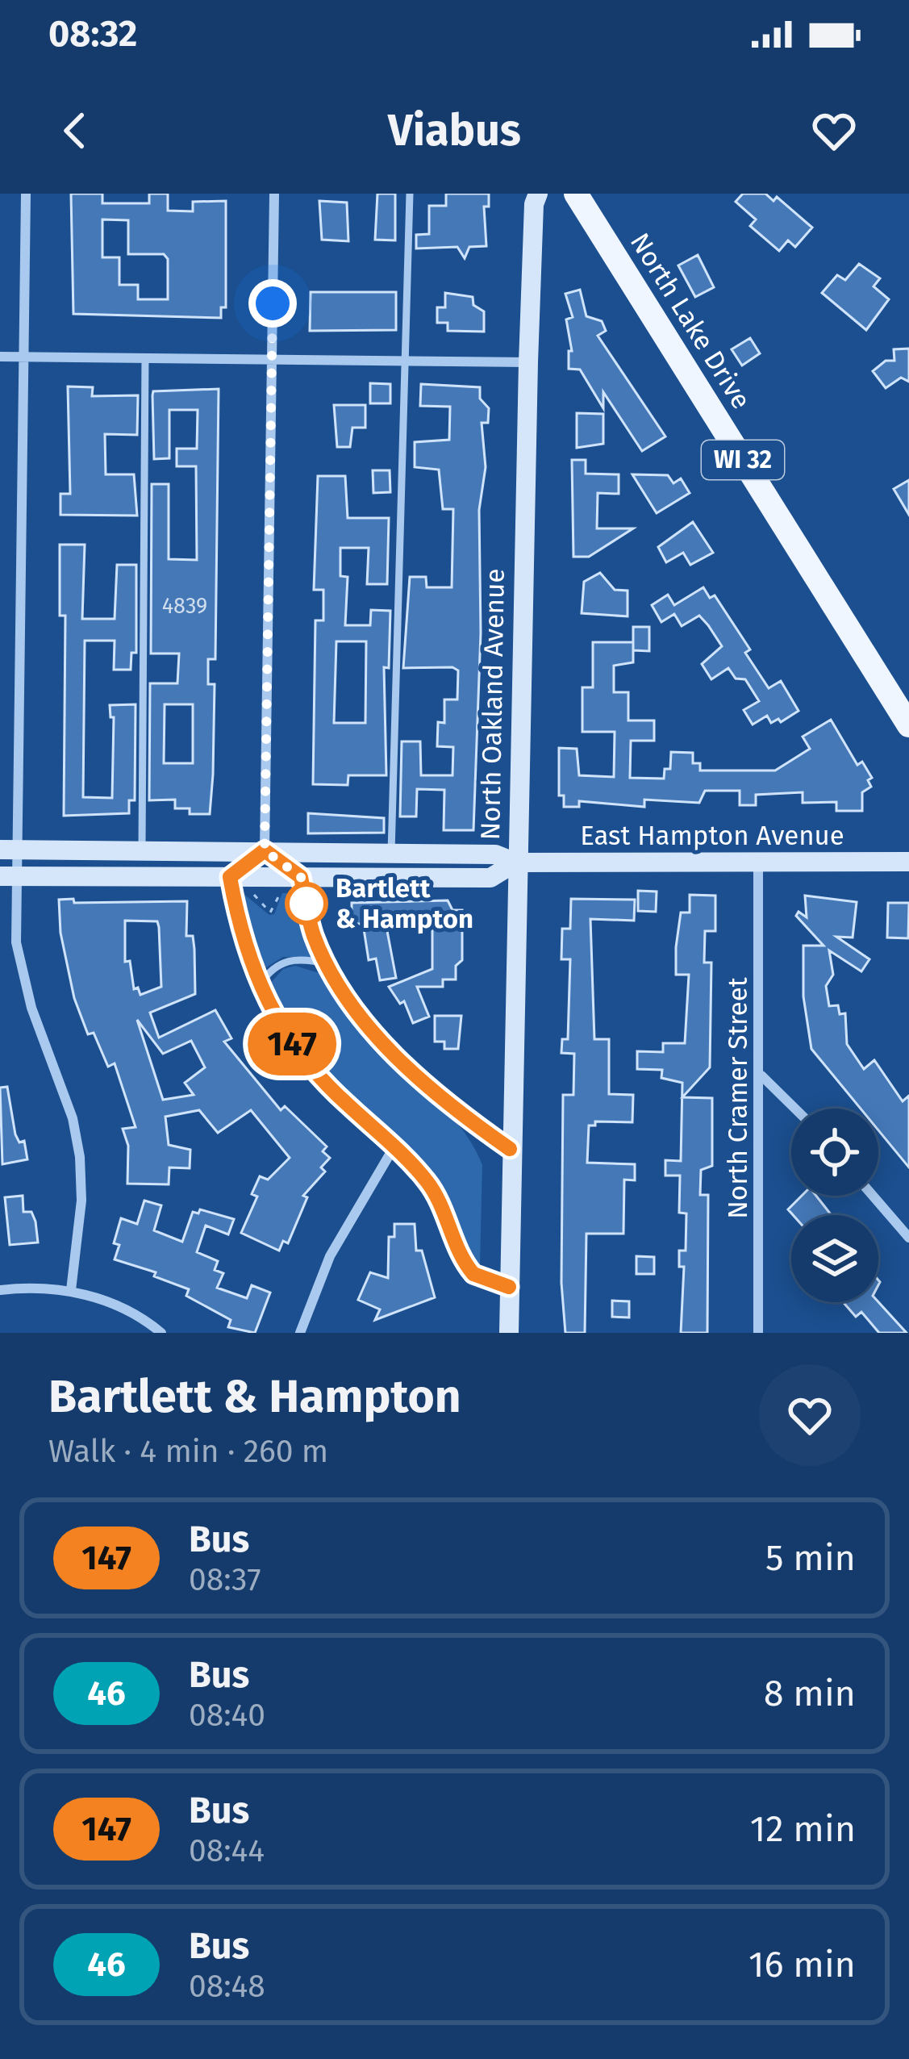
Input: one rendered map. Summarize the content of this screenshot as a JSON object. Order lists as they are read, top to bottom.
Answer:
{
  "streets": {
    "main road": [
      "North Lake Drive",
      "WI 32",
      "North Oakland Avenue",
      "East Hampton Avenue"
    ],
    "street": ["North Cramer Street"]
  },
  "crossings": [
    ["North Oakland Avenue", "East Hampton Avenue"],
    ["East Hampton Avenue", "North Cramer Street"]
  ],
  "places": ["Bartlett & Hampton"],
  "lines": ["bus line 147"],
  "house_numbers": ["4839"],
  "page": {
    "status": "08:32",
    "header": "Viabus",
    "on_map": "147",
    "heading": ["Bartlett & Hampton", "Walk · 4 min · 260 m"],
    "list": [
      {
        "mark": "147",
        "name": "Bus",
        "note": "08:37",
        "value": "5 min"
      },
      {
        "mark": "46",
        "name": "Bus",
        "note": "08:40",
        "value": "8 min"
      },
      {
        "mark": "147",
        "name": "Bus",
        "note": "08:44",
        "value": "12 min"
      },
      {
        "mark": "46",
        "name": "Bus",
        "note": "08:48",
        "value": "16 min"
      }
    ]
  }
}
